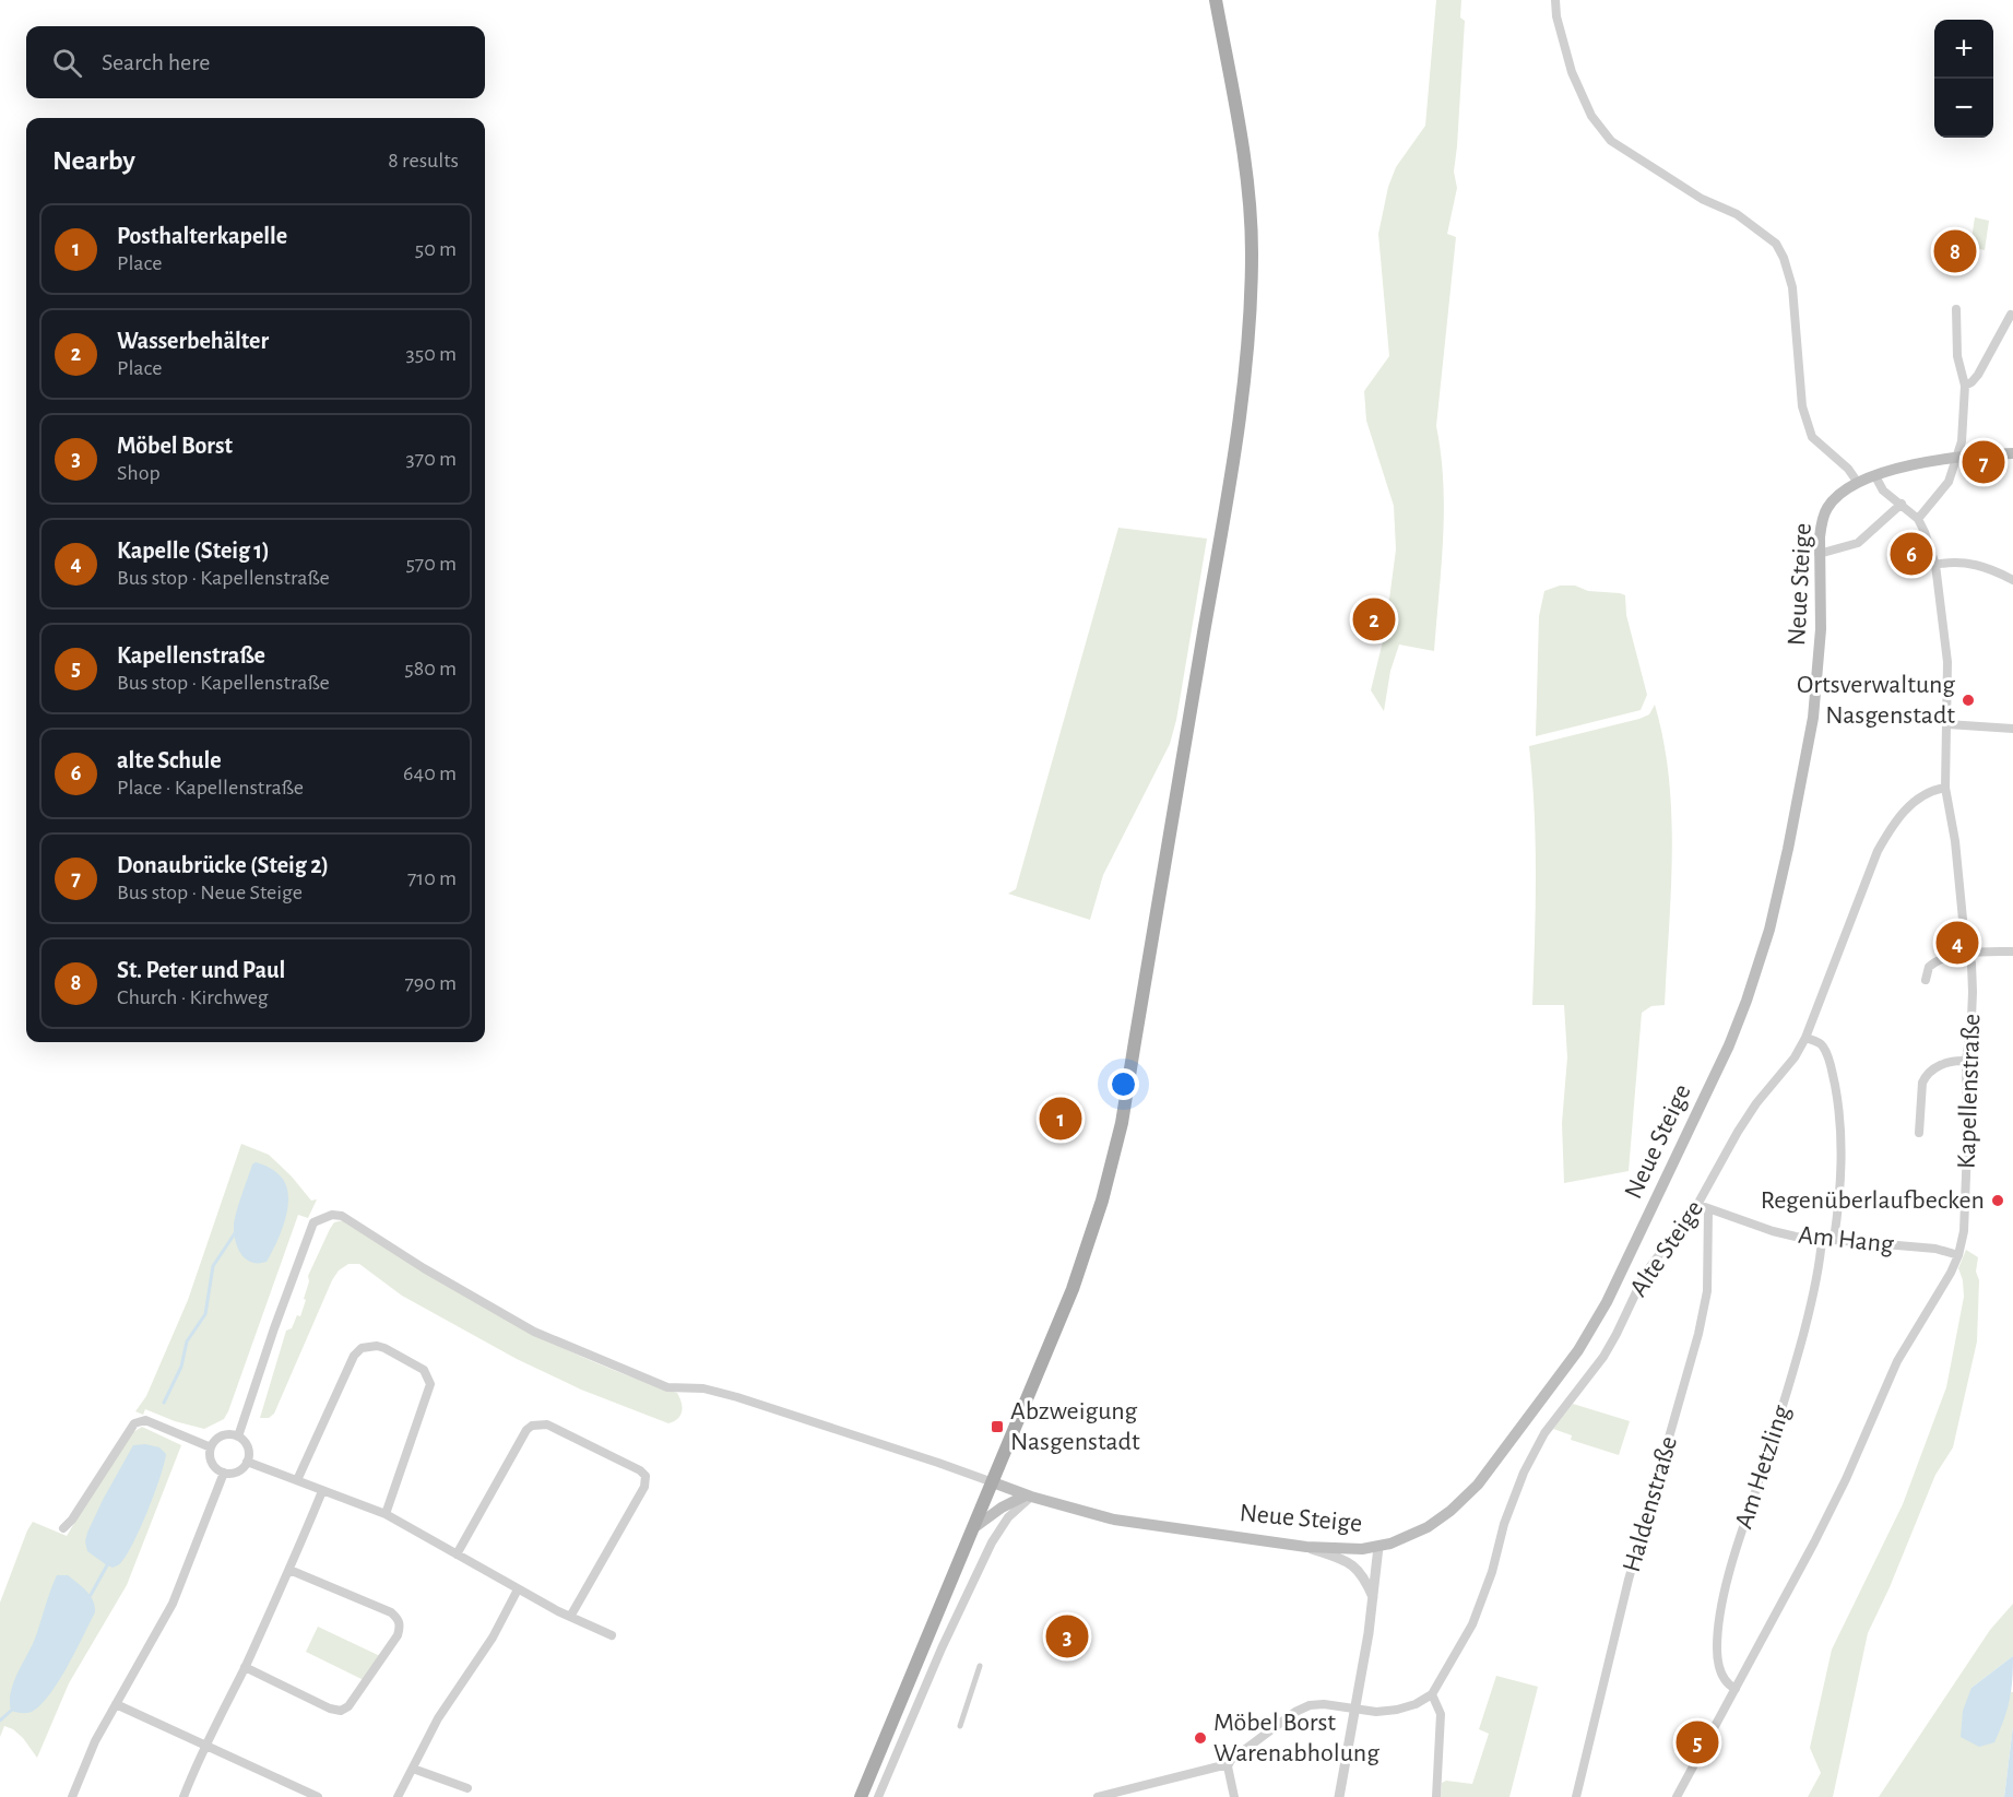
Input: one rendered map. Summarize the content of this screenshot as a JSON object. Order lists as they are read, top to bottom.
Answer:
{
  "streets": {
    "main road": ["Neue Steige"],
    "street": [
      "Kapellenstraße",
      "Am Hang",
      "Alte Steige",
      "Am Hetzling",
      "Haldenstraße"
    ]
  },
  "crossings": [
    ["Neue Steige", "Kapellenstraße"],
    ["Kapellenstraße", "Am Hang"],
    ["Kapellenstraße", "Alte Steige"],
    ["Kapellenstraße", "Am Hetzling"],
    ["Am Hang", "Alte Steige"],
    ["Am Hang", "Am Hetzling"],
    ["Am Hang", "Haldenstraße"]
  ],
  "places": {
    "other": ["Ortsverwaltung Nasgenstadt", "Regenüberlaufbecken", "Möbel Borst Warenabholung"],
    "transit": ["Abzweigung Nasgenstadt"]
  },
  "page": {
    "map_buttons": ["+", "−"],
    "search": "Search here",
    "heading": ["Nearby", "8 results"],
    "list": [
      {
        "mark": "1",
        "name": "Posthalterkapelle",
        "note": "Place",
        "value": "50 m"
      },
      {
        "mark": "2",
        "name": "Wasserbehälter",
        "note": "Place",
        "value": "350 m"
      },
      {
        "mark": "3",
        "name": "Möbel Borst",
        "note": "Shop",
        "value": "370 m"
      },
      {
        "mark": "4",
        "name": "Kapelle (Steig 1)",
        "note": "Bus stop · Kapellenstraße",
        "value": "570 m"
      },
      {
        "mark": "5",
        "name": "Kapellenstraße",
        "note": "Bus stop · Kapellenstraße",
        "value": "580 m"
      },
      {
        "mark": "6",
        "name": "alte Schule",
        "note": "Place · Kapellenstraße",
        "value": "640 m"
      },
      {
        "mark": "7",
        "name": "Donaubrücke (Steig 2)",
        "note": "Bus stop · Neue Steige",
        "value": "710 m"
      },
      {
        "mark": "8",
        "name": "St. Peter und Paul",
        "note": "Church · Kirchweg",
        "value": "790 m"
      }
    ],
    "pins": [
      "8",
      "7",
      "6",
      "2",
      "4",
      "1",
      "3",
      "5"
    ]
  }
}
